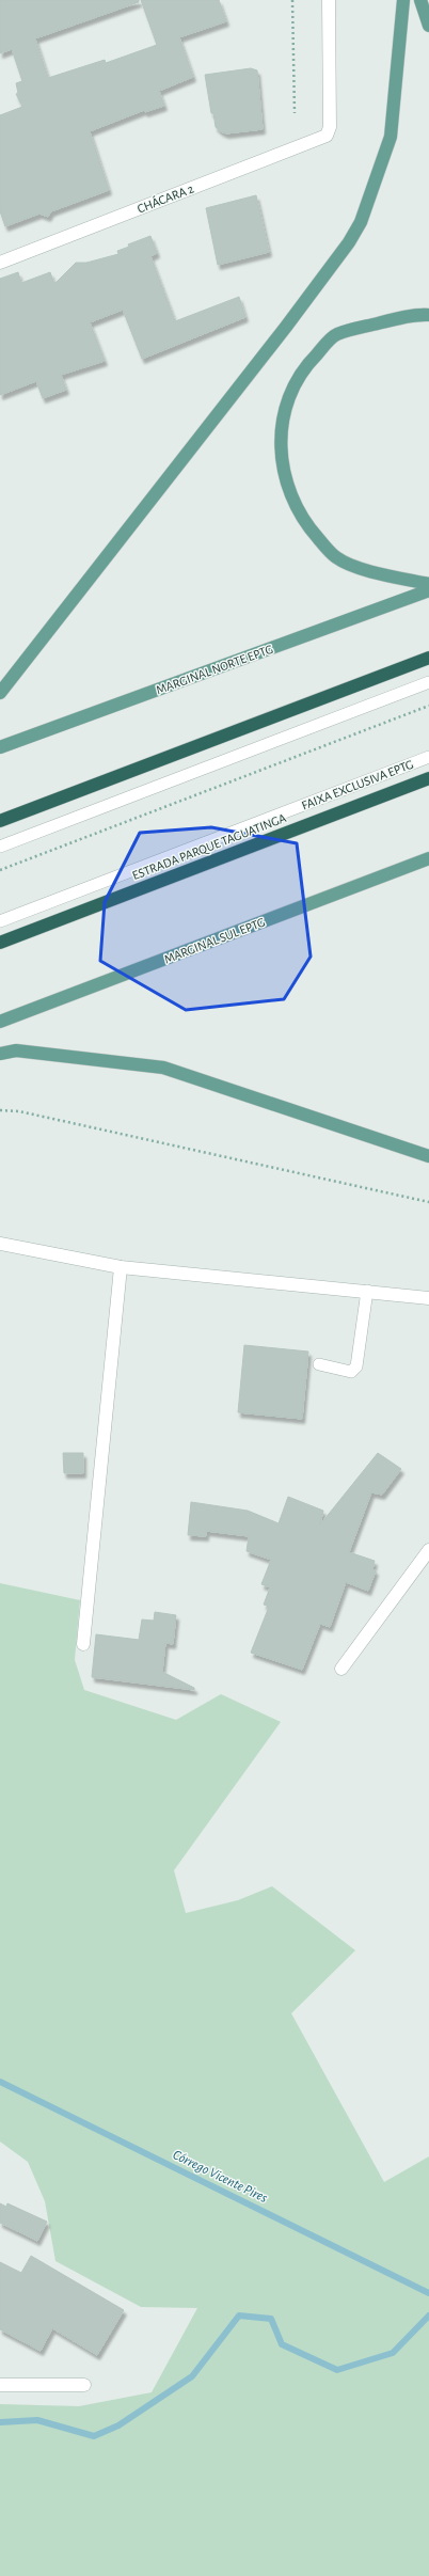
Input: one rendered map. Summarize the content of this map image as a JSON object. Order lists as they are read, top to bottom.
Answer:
{
  "streets": {
    "highway": ["ESTRADA PARQUE TAGUATINGA"],
    "main road": ["MARGINAL NORTE EPTG", "MARGINAL SUL EPTG"],
    "street": ["CHÁCARA 2"],
    "lane": ["FAIXA EXCLUSIVA EPTG"]
  },
  "water": ["Córrego Vicente Pires"]
}
